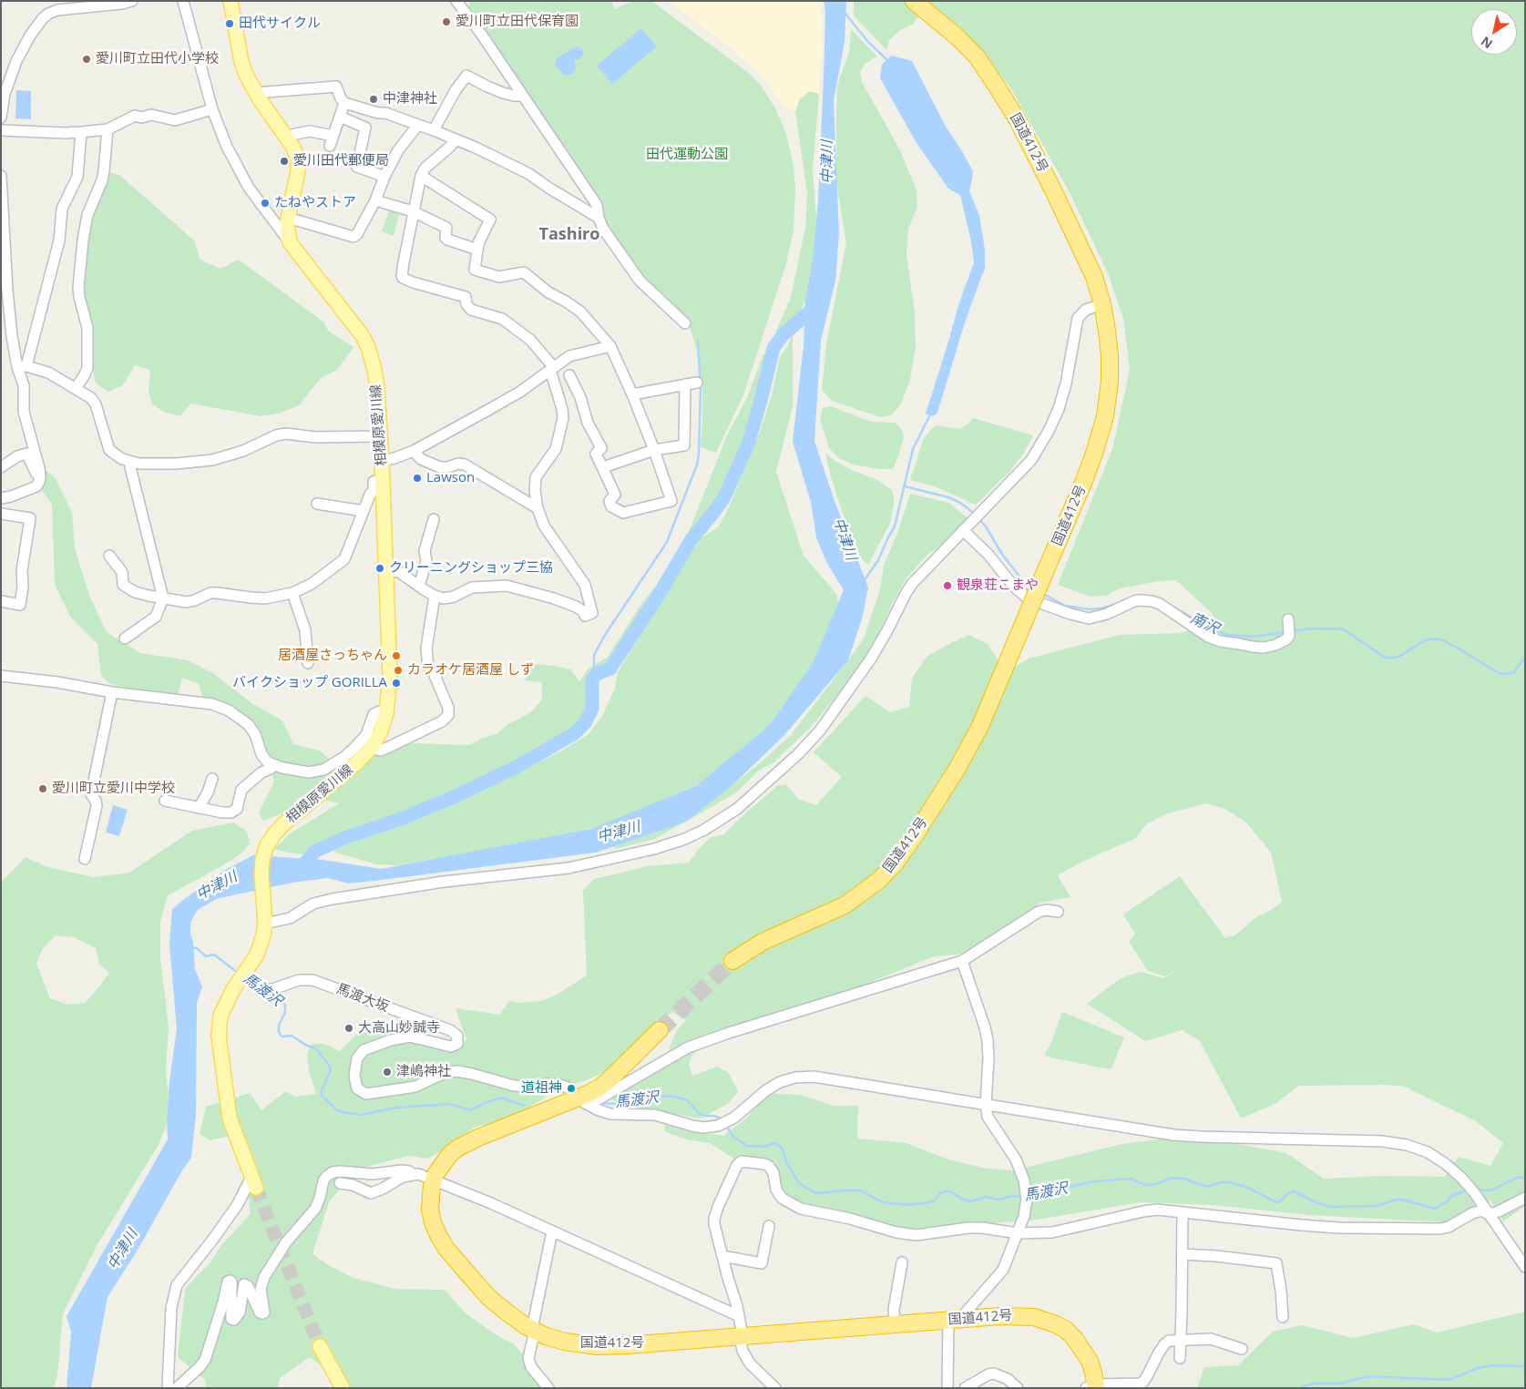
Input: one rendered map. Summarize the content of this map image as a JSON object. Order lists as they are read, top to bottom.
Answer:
{
  "streets": {
    "highway": ["国道412号"],
    "main road": ["相模原愛川線"],
    "street": ["馬渡大坂"]
  },
  "crossings": [
    ["国道412号", "馬渡大坂"]
  ],
  "districts": ["Tashiro"],
  "water": ["中津川", "南沢", "馬渡沢"],
  "parks": ["田代運動公園"],
  "places": [
    "愛川町立田代保育園",
    "田代サイクル",
    "愛川町立田代小学校",
    "中津神社",
    "愛川田代郵便局",
    "たねやストア",
    "Lawson",
    "クリーニングショップ三協",
    "観泉荘こまや",
    "居酒屋さっちゃん",
    "カラオケ居酒屋 しず",
    "バイクショップ GORILLA",
    "愛川町立愛川中学校",
    "大高山妙誠寺",
    "津嶋神社",
    "道祖神"
  ],
  "north": "bottom left"
}
